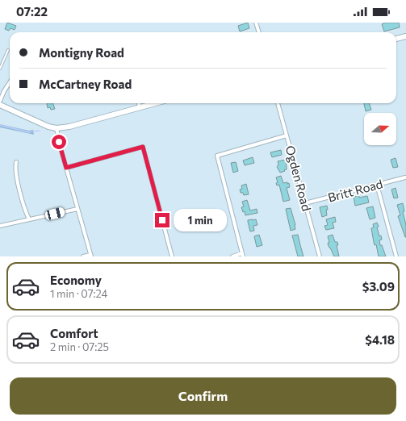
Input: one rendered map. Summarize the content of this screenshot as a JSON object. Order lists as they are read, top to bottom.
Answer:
{
  "streets": {
    "street": ["Ogden Road", "Britt Road"]
  },
  "crossings": [
    ["Ogden Road", "Britt Road"]
  ],
  "north": "right",
  "page": {
    "status": "07:22",
    "banner": ["Montigny Road", "McCartney Road"],
    "bubble": "1 min",
    "list": [
      {
        "name": "Economy",
        "note": "1 min · 07:24",
        "value": "$3.09"
      },
      {
        "name": "Comfort",
        "note": "2 min · 07:25",
        "value": "$4.18"
      }
    ],
    "buttons": "Confirm"
  }
}
